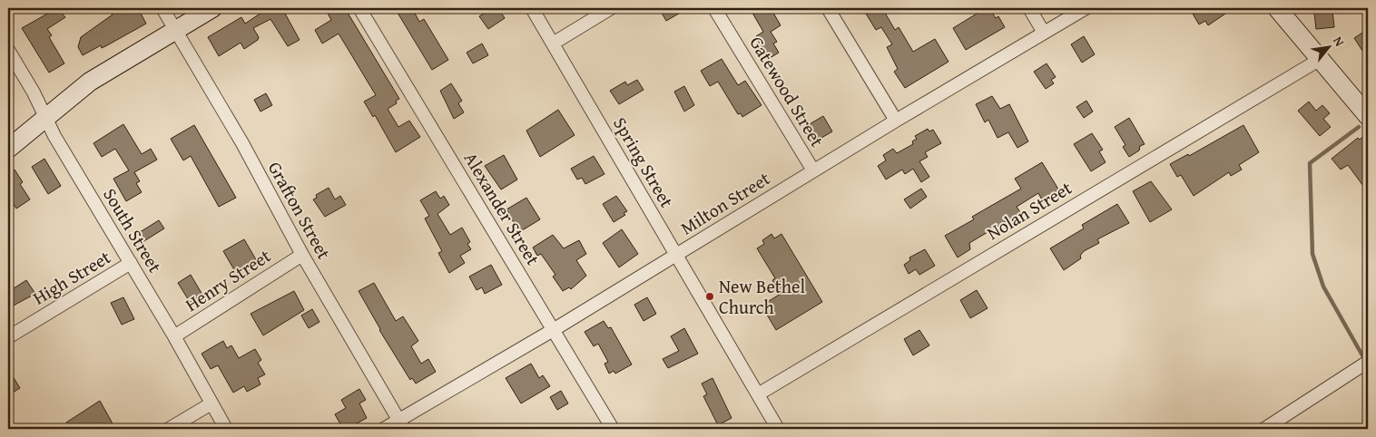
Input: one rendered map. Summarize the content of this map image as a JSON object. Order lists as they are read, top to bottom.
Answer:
{
  "streets": {
    "street": [
      "Gatewood Street",
      "Spring Street",
      "Milton Street",
      "Alexander Street",
      "Grafton Street",
      "Nolan Street",
      "South Street",
      "High Street",
      "Henry Street"
    ]
  },
  "crossings": [
    ["Gatewood Street", "Milton Street"],
    ["Spring Street", "Milton Street"],
    ["Spring Street", "Nolan Street"],
    ["Milton Street", "Alexander Street"],
    ["Milton Street", "Grafton Street"],
    ["Grafton Street", "Henry Street"],
    ["South Street", "High Street"],
    ["South Street", "Henry Street"]
  ],
  "places": ["New Bethel Church"],
  "north": "top right"
}
